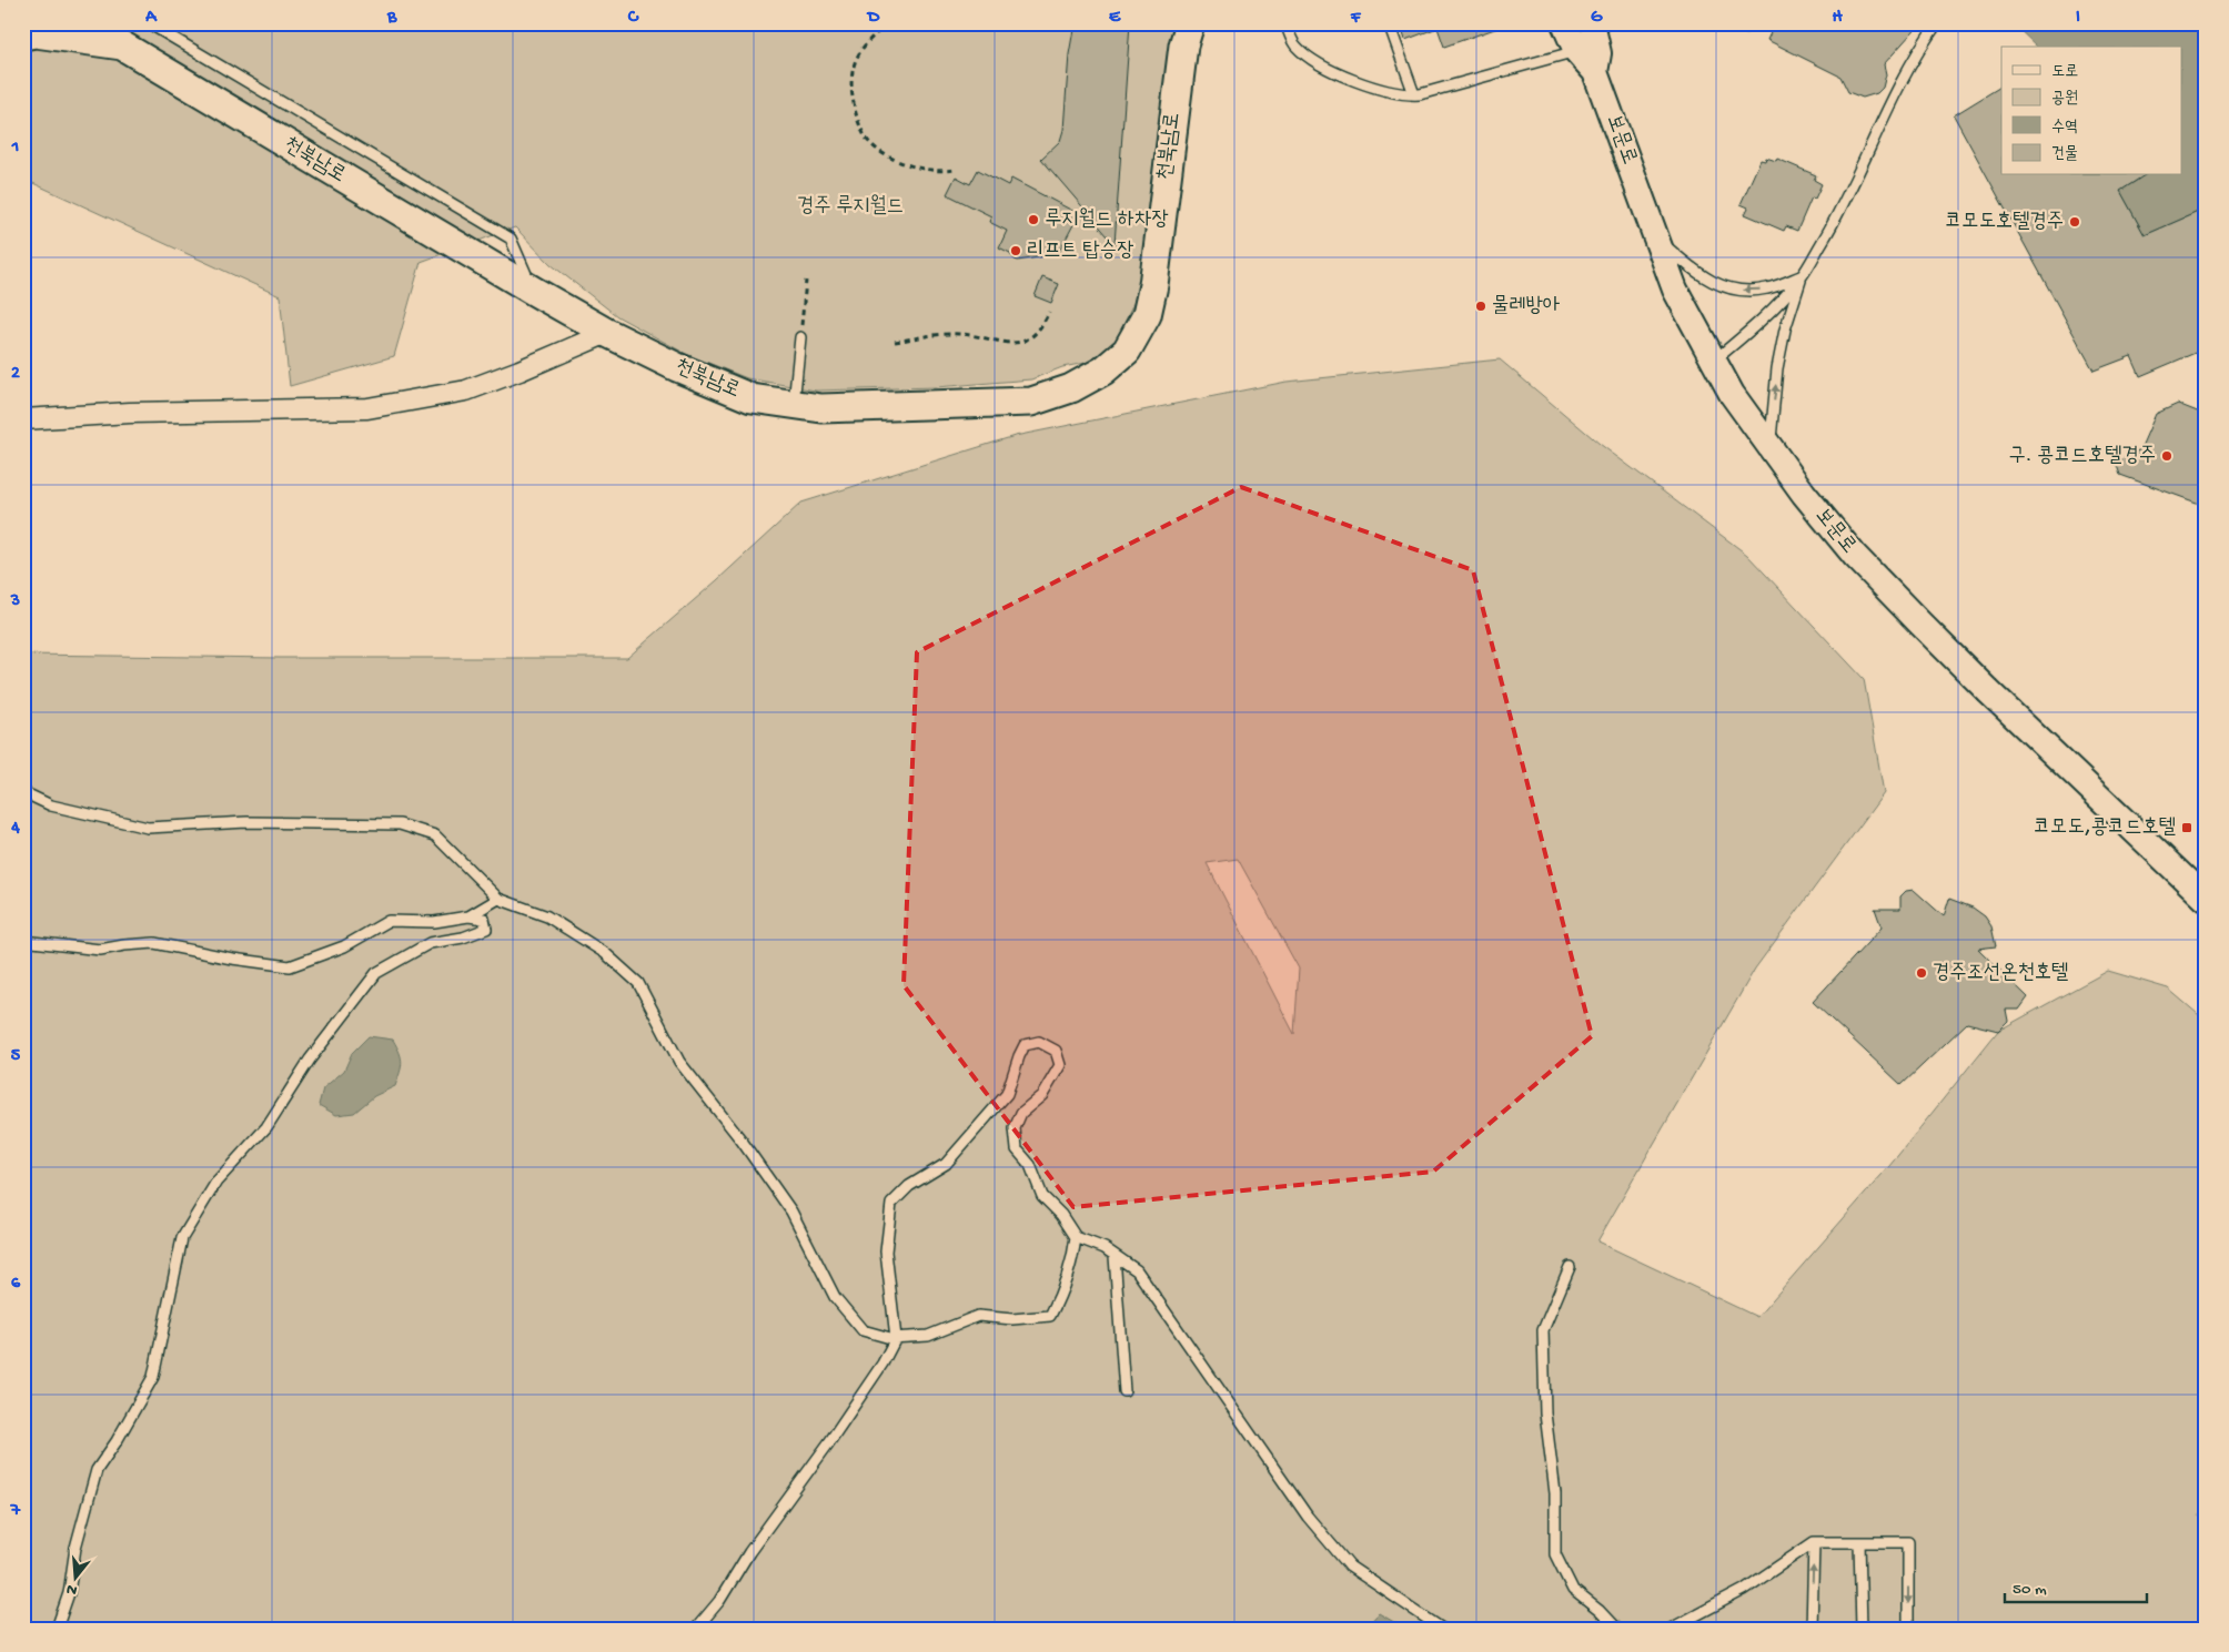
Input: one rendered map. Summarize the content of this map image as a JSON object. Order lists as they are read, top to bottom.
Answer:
{
  "streets": {
    "main road": ["천북남로"],
    "street": ["보문로"]
  },
  "parks": ["경주 루지월드"],
  "places": {
    "other": [
      "루지월드 하차장",
      "코모도호텔경주",
      "리프트 탑승장",
      "물레방아",
      "구. 콩코드호텔경주",
      "경주조선온천호텔"
    ],
    "transit": ["코모도,콩코드호텔"]
  },
  "legend": [
    "도로",
    "공원",
    "수역",
    "건물"
  ],
  "scale_bar": "50 m",
  "north": "bottom",
  "grid": {
    "columns": [
      "A",
      "B",
      "C",
      "D",
      "E",
      "F",
      "G",
      "H",
      "I"
    ],
    "rows": [
      "1",
      "2",
      "3",
      "4",
      "5",
      "6",
      "7"
    ]
  }
}
